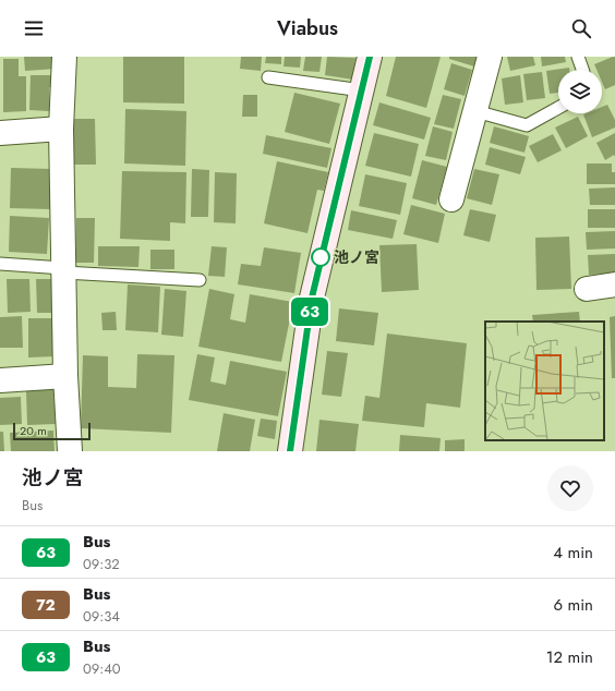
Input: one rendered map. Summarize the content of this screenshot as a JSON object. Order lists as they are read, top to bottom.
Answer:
{
  "places": ["池ノ宮"],
  "lines": ["bus line 63"],
  "scale_bar": "20 m",
  "page": {
    "header": "Viabus",
    "on_map": "63",
    "scale": "20 m",
    "heading": ["池ノ宮", "Bus"],
    "list": [
      {
        "mark": "63",
        "name": "Bus",
        "note": "09:32",
        "value": "4 min"
      },
      {
        "mark": "72",
        "name": "Bus",
        "note": "09:34",
        "value": "6 min"
      },
      {
        "mark": "63",
        "name": "Bus",
        "note": "09:40",
        "value": "12 min"
      }
    ]
  }
}
